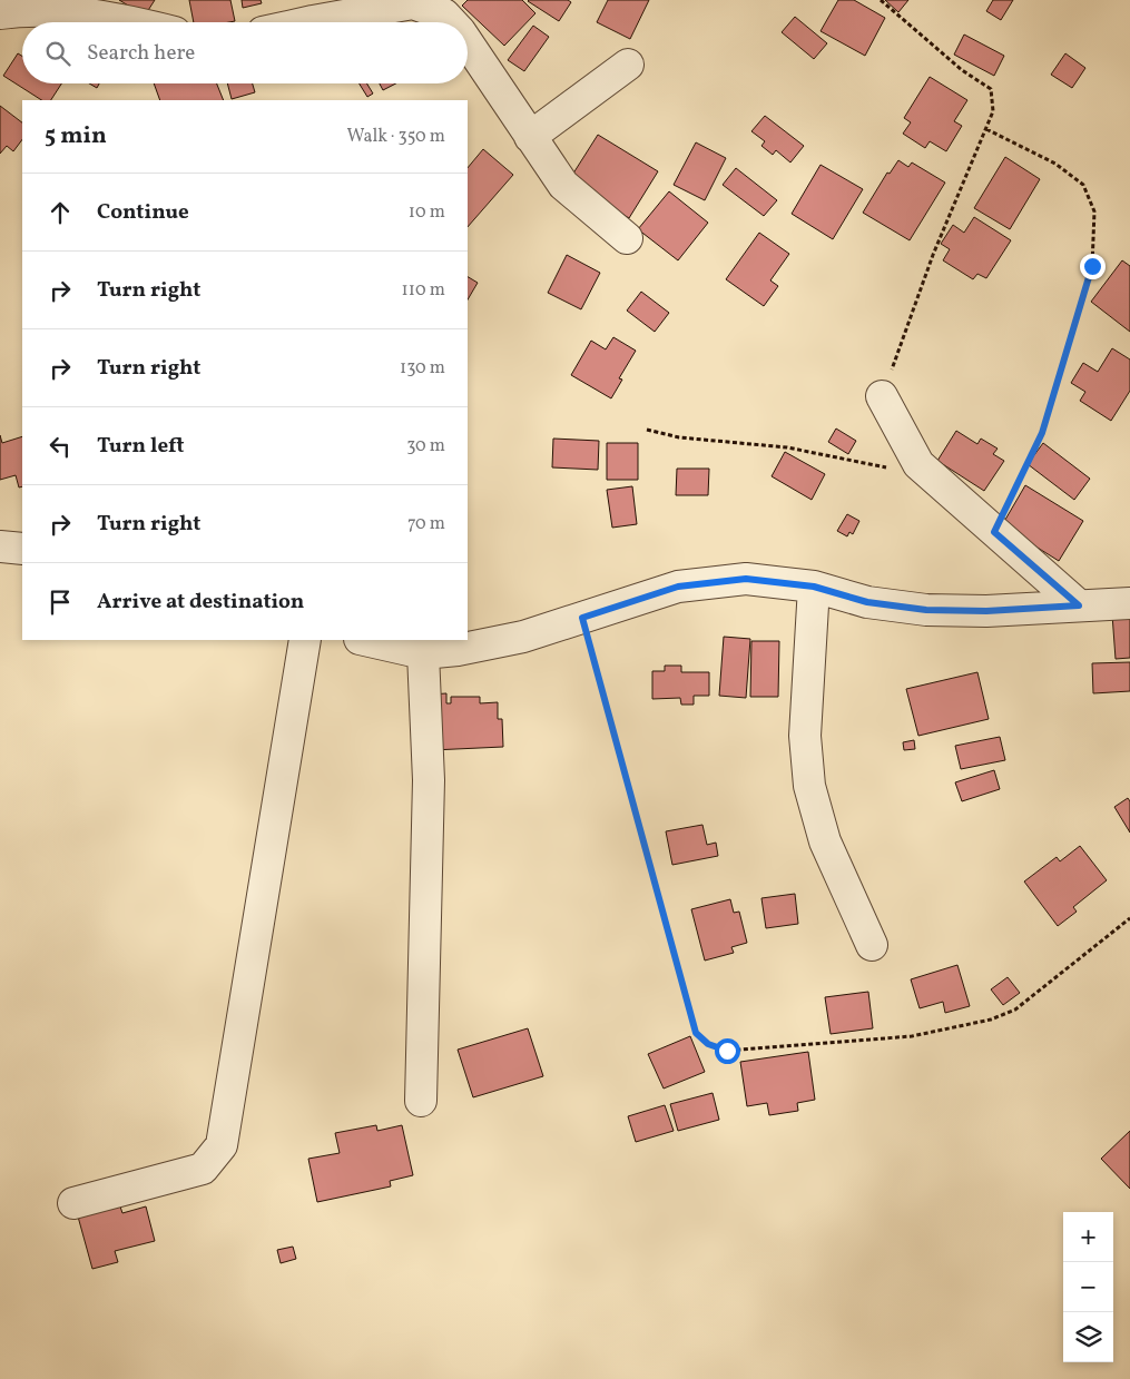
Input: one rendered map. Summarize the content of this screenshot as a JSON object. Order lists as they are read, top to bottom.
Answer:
{
  "page": {
    "search": "Search here",
    "heading": ["5 min", "Walk · 350 m"],
    "list": [
      ["Continue", "10 m"],
      ["Turn right", "110 m"],
      ["Turn right", "130 m"],
      ["Turn left", "30 m"],
      ["Turn right", "70 m"],
      "Arrive at destination"
    ],
    "map_buttons": ["+", "−"]
  }
}
